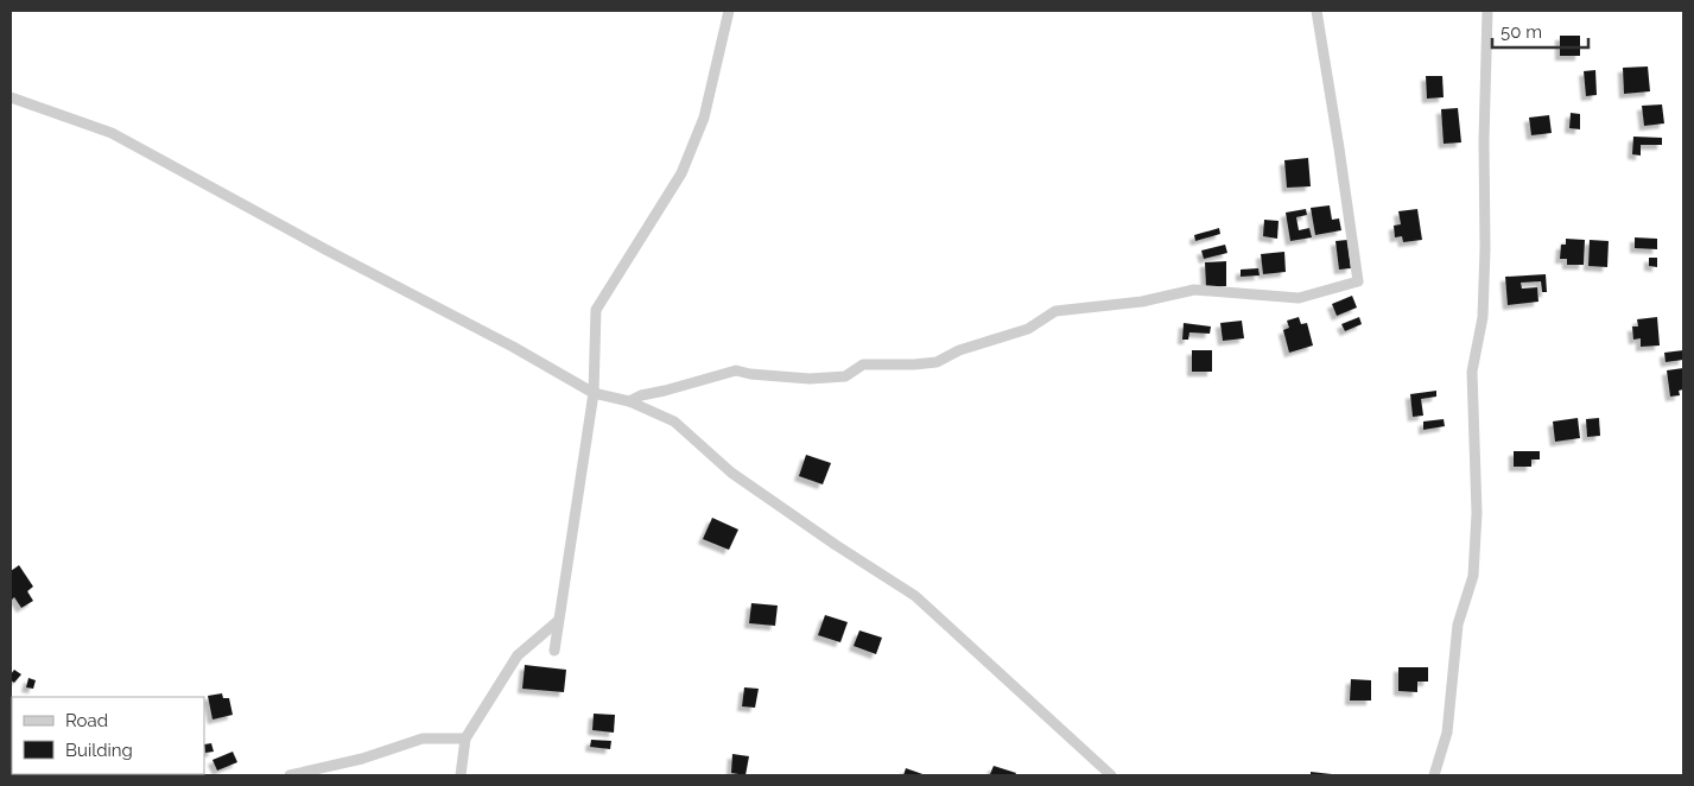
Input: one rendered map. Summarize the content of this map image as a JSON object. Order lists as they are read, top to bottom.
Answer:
{
  "legend": ["Road", "Building"],
  "scale_bar": "50 m"
}
